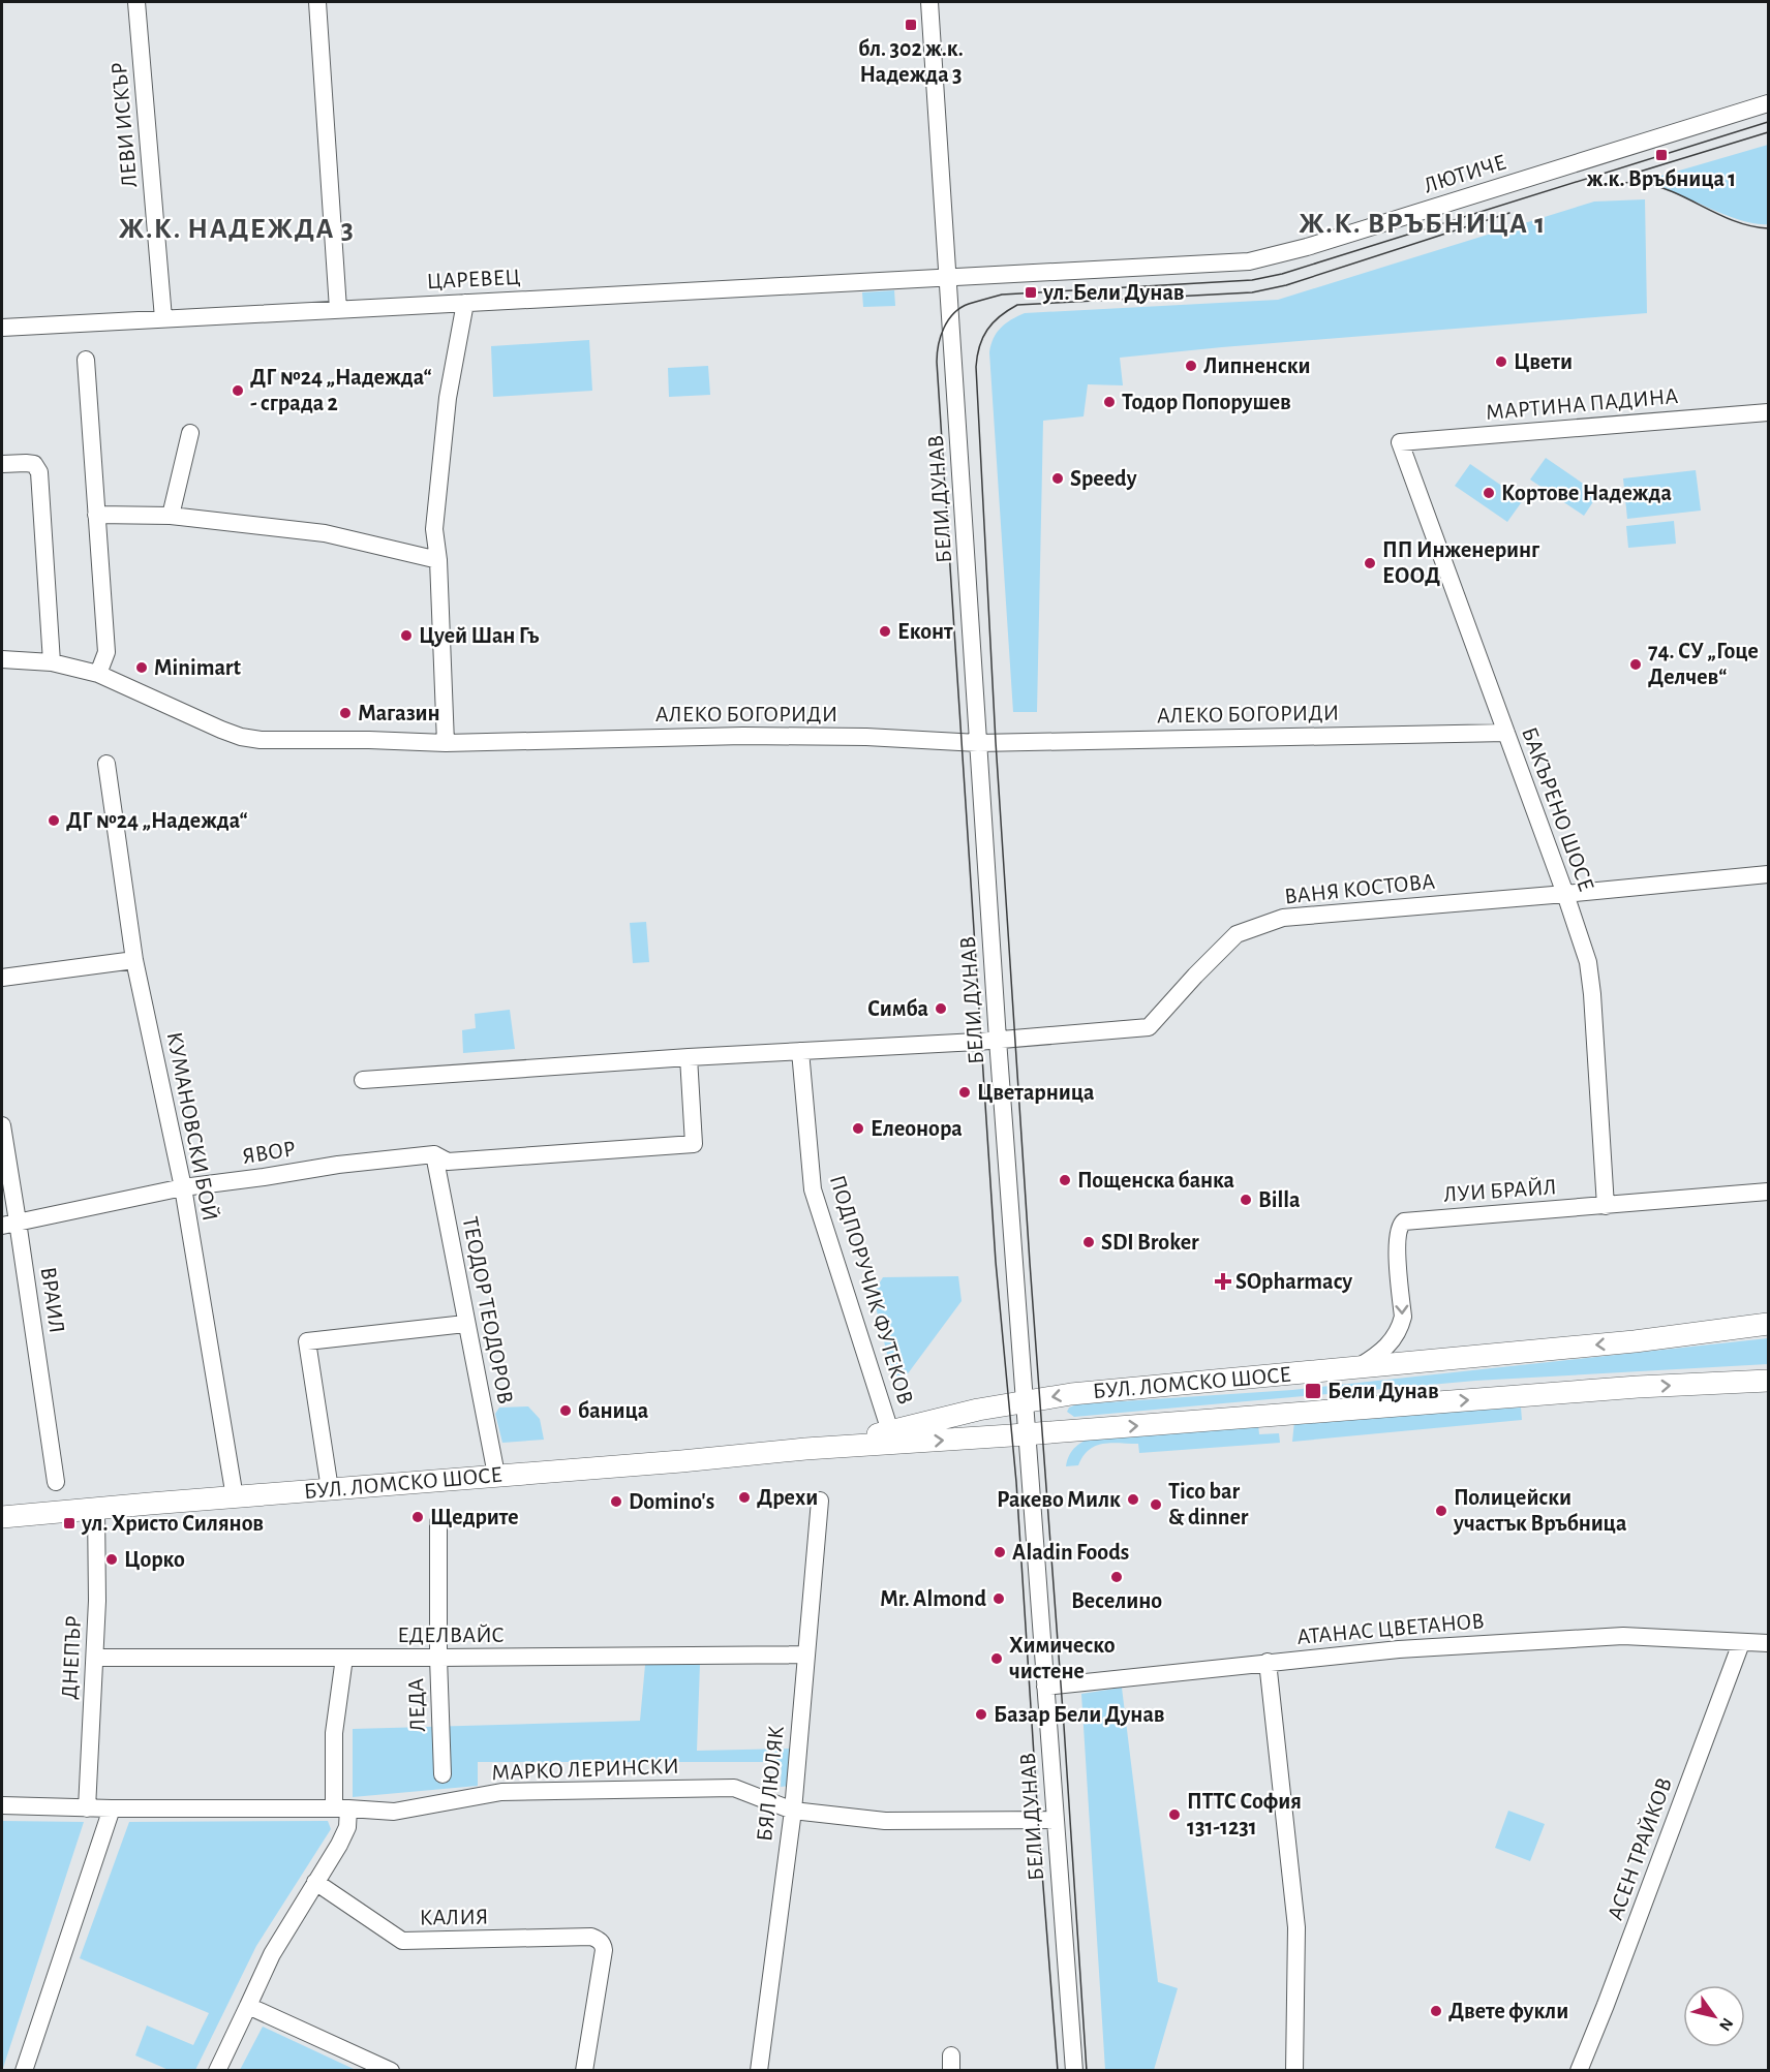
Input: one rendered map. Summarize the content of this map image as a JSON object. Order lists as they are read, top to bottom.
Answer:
{
  "streets": {
    "main road": ["БУЛ. ЛОМСКО ШОСЕ"],
    "street": [
      "ЛЕВИ ИСКЪР",
      "ЛЮТИЧЕ",
      "ЦАРЕВЕЦ",
      "МАРТИНА ПАДИНА",
      "БЕЛИ ДУНАВ",
      "АЛЕКО БОГОРИДИ",
      "БАКЪРЕНО ШОСЕ",
      "ВАНЯ КОСТОВА",
      "КУМАНОВСКИ БОЙ",
      "ЯВОР",
      "ЛУИ БРАЙЛ",
      "ПОДПОРУЧИК ФУТЕКОВ",
      "ВРАИЛ",
      "ТЕОДОР ТЕОДОРОВ",
      "АТАНАС ЦВЕТАНОВ",
      "ЕДЕЛВАЙС",
      "ДНЕПЪР",
      "ЛЕДА",
      "МАРКО ЛЕРИНСКИ",
      "БЯЛ ЛЮЛЯК",
      "АСЕН ТРАЙКОВ",
      "КАЛИЯ"
    ]
  },
  "crossings": [
    ["ЛЕВИ ИСКЪР", "ЦАРЕВЕЦ"],
    ["ЛЮТИЧЕ", "ЦАРЕВЕЦ"],
    ["ЛЮТИЧЕ", "БЕЛИ ДУНАВ"],
    ["ЦАРЕВЕЦ", "БЕЛИ ДУНАВ"],
    ["МАРТИНА ПАДИНА", "БАКЪРЕНО ШОСЕ"],
    ["БЕЛИ ДУНАВ", "АЛЕКО БОГОРИДИ"],
    ["БЕЛИ ДУНАВ", "ВАНЯ КОСТОВА"],
    ["БЕЛИ ДУНАВ", "БУЛ. ЛОМСКО ШОСЕ"],
    ["БЕЛИ ДУНАВ", "АТАНАС ЦВЕТАНОВ"],
    ["БЕЛИ ДУНАВ", "МАРКО ЛЕРИНСКИ"],
    ["АЛЕКО БОГОРИДИ", "БАКЪРЕНО ШОСЕ"],
    ["БАКЪРЕНО ШОСЕ", "ВАНЯ КОСТОВА"],
    ["БАКЪРЕНО ШОСЕ", "ЛУИ БРАЙЛ"],
    ["ВАНЯ КОСТОВА", "ЯВОР"],
    ["ВАНЯ КОСТОВА", "ПОДПОРУЧИК ФУТЕКОВ"],
    ["КУМАНОВСКИ БОЙ", "ЯВОР"],
    ["КУМАНОВСКИ БОЙ", "БУЛ. ЛОМСКО ШОСЕ"],
    ["ЯВОР", "ВРАИЛ"],
    ["ЯВОР", "ТЕОДОР ТЕОДОРОВ"],
    ["ЛУИ БРАЙЛ", "БУЛ. ЛОМСКО ШОСЕ"],
    ["ПОДПОРУЧИК ФУТЕКОВ", "БУЛ. ЛОМСКО ШОСЕ"],
    ["ТЕОДОР ТЕОДОРОВ", "БУЛ. ЛОМСКО ШОСЕ"],
    ["БУЛ. ЛОМСКО ШОСЕ", "ДНЕПЪР"],
    ["АТАНАС ЦВЕТАНОВ", "АСЕН ТРАЙКОВ"],
    ["ЕДЕЛВАЙС", "ДНЕПЪР"],
    ["ЕДЕЛВАЙС", "ЛЕДА"],
    ["ЕДЕЛВАЙС", "БЯЛ ЛЮЛЯК"],
    ["ДНЕПЪР", "МАРКО ЛЕРИНСКИ"],
    ["МАРКО ЛЕРИНСКИ", "БЯЛ ЛЮЛЯК"]
  ],
  "districts": ["Ж.К. ВРЪБНИЦА 1", "Ж.К. НАДЕЖДА 3"],
  "places": {
    "transit": [
      "бл. 302 ж.к. Надежда 3",
      "ж.к. Връбница 1",
      "ул. Бели Дунав",
      "Бели Дунав",
      "ул. Христо Силянов"
    ],
    "other": [
      "Цвети",
      "Липненски",
      "ДГ №24 „Надежда“ - сграда 2",
      "Тодор Попорушев",
      "Speedy",
      "Кортове Надежда",
      "ПП Инженеринг ЕООД",
      "Еконт",
      "Цуей Шан Гъ",
      "74. СУ „Гоце Делчев“",
      "Minimart",
      "Магазин",
      "ДГ №24 „Надежда“",
      "Симба",
      "Цветарница",
      "Елеонора",
      "Пощенска банка",
      "Billa",
      "SDI Broker",
      "баница",
      "Дрехи",
      "Ракево Милк",
      "Domino's",
      "Tico bar & dinner",
      "Полицейски участък Връбница",
      "Щедрите",
      "Aladin Foods",
      "Цорко",
      "Веселино",
      "Mr. Almond",
      "Химическо чистене",
      "Базар Бели Дунав",
      "ПТТС София 131-1231",
      "Двете фукли"
    ],
    "health": ["SOpharmacy"]
  },
  "north": "bottom right"
}
